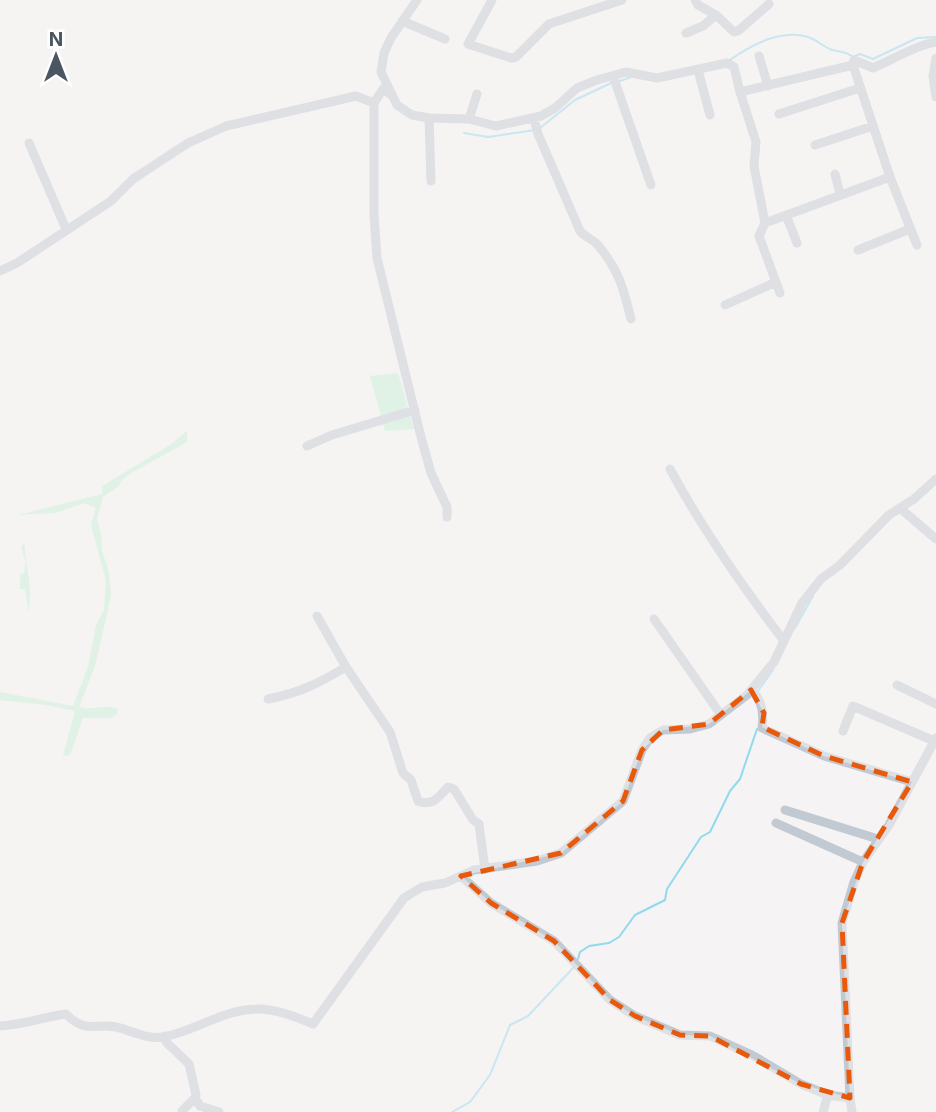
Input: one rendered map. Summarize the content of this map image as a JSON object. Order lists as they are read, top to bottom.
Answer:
{
  "north": "top"
}
